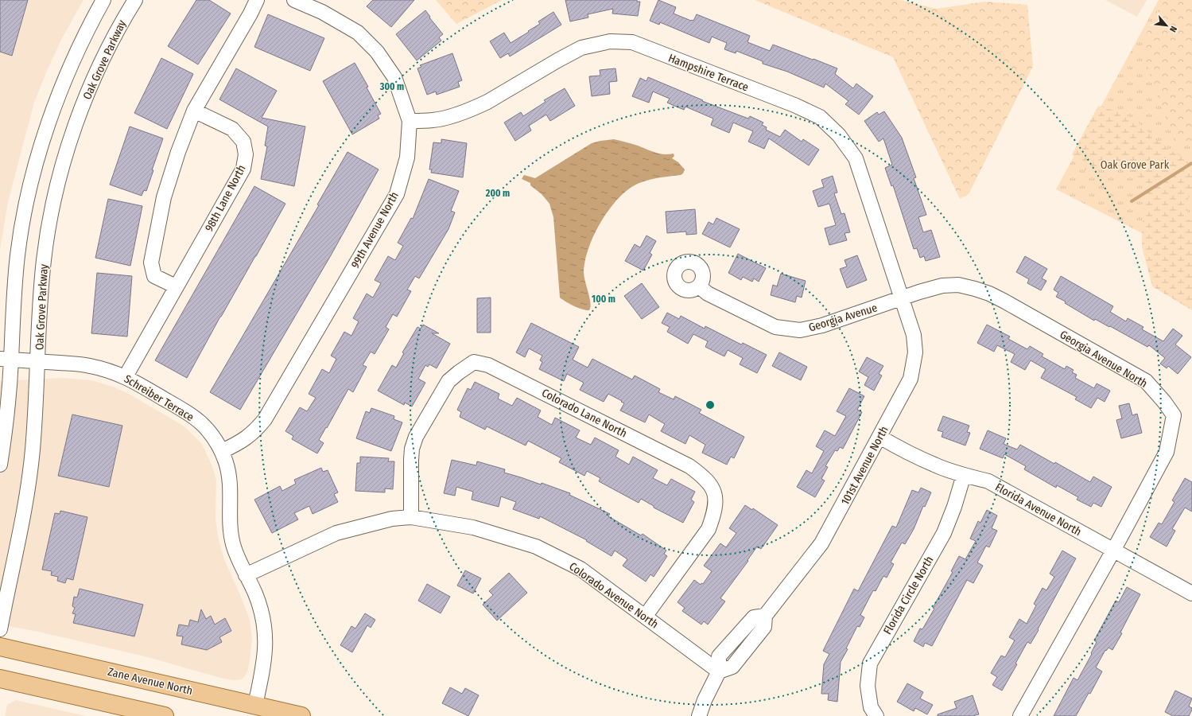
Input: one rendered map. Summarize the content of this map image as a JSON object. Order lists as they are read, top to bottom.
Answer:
{
  "streets": {
    "main road": ["Zane Avenue North"],
    "street": [
      "Oak Grove Parkway",
      "Hampshire Terrace",
      "98th Lane North",
      "99th Avenue North",
      "Georgia Avenue",
      "Georgia Avenue North",
      "Schreiber Terrace",
      "Colorado Lane North",
      "101st Avenue North",
      "Florida Avenue North",
      "Colorado Avenue North",
      "Florida Circle North"
    ]
  },
  "crossings": [
    ["Oak Grove Parkway", "Schreiber Terrace"],
    ["Hampshire Terrace", "99th Avenue North"],
    ["Hampshire Terrace", "Georgia Avenue"],
    ["Hampshire Terrace", "Georgia Avenue North"],
    ["Hampshire Terrace", "101st Avenue North"],
    ["98th Lane North", "Schreiber Terrace"],
    ["99th Avenue North", "Schreiber Terrace"],
    ["Georgia Avenue", "Georgia Avenue North"],
    ["Georgia Avenue", "101st Avenue North"],
    ["Georgia Avenue North", "101st Avenue North"],
    ["Georgia Avenue North", "Florida Avenue North"],
    ["Schreiber Terrace", "Colorado Avenue North"],
    ["Schreiber Terrace", "Zane Avenue North"],
    ["Colorado Lane North", "Colorado Avenue North"],
    ["101st Avenue North", "Florida Avenue North"],
    ["101st Avenue North", "Colorado Avenue North"],
    ["Florida Avenue North", "Florida Circle North"]
  ],
  "parks": ["Oak Grove Park"],
  "north": "bottom right",
  "rings": ["300 m", "200 m", "100 m"]
}
